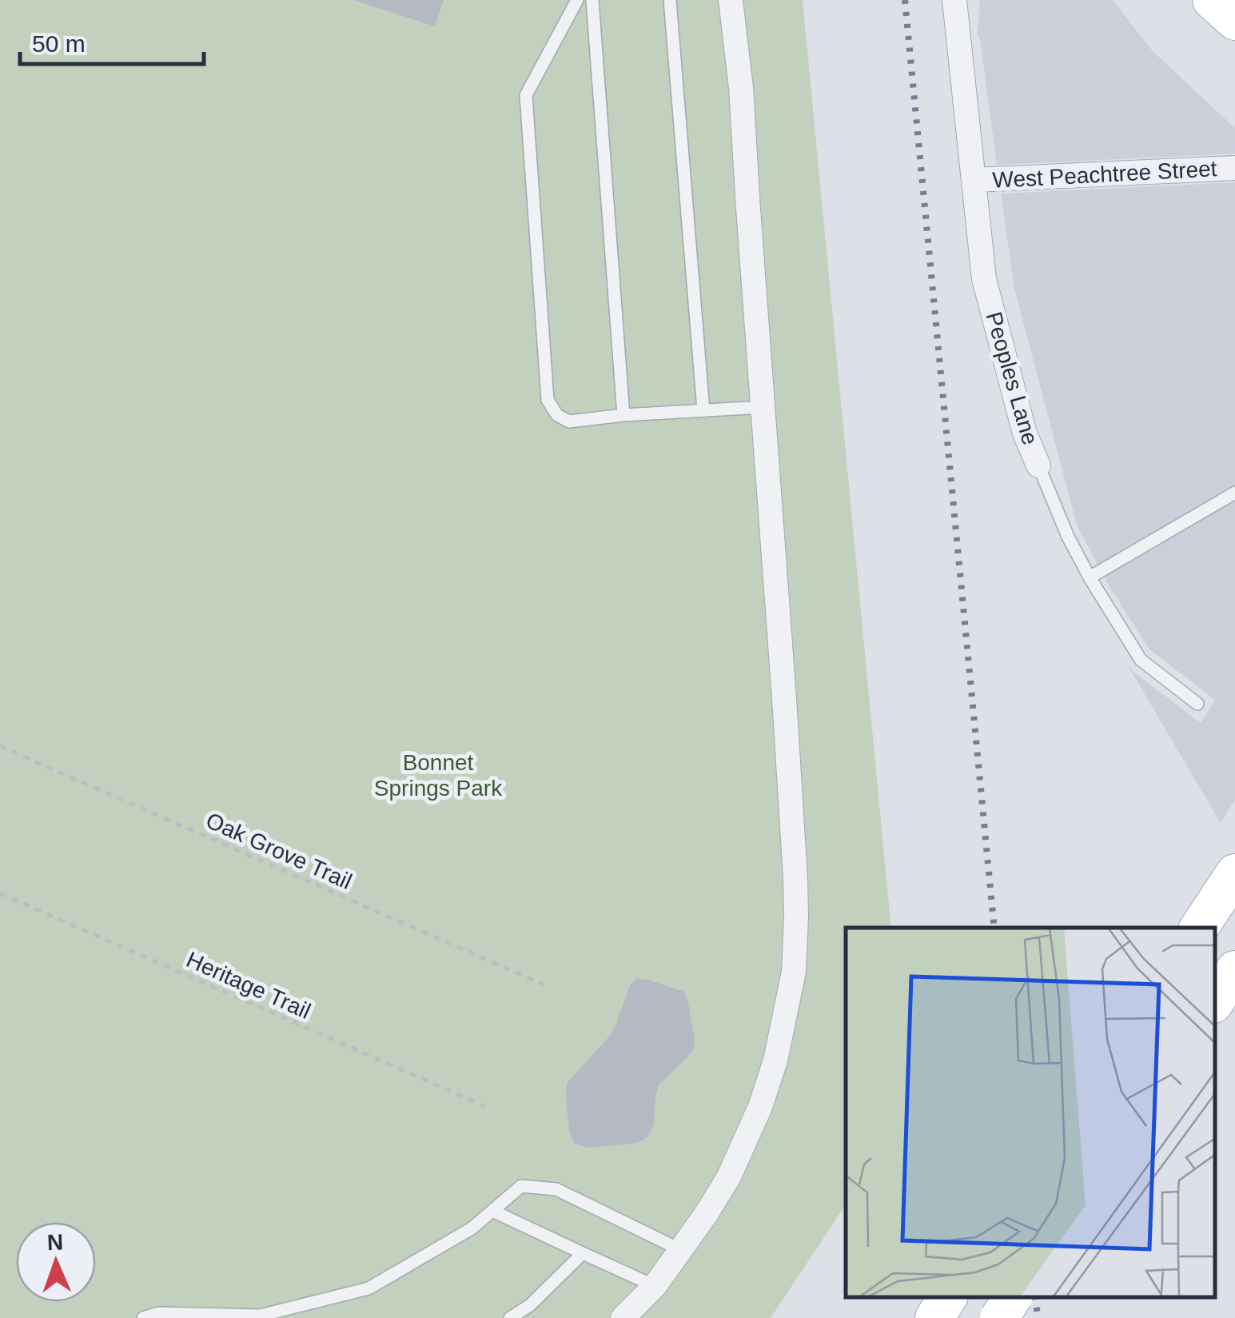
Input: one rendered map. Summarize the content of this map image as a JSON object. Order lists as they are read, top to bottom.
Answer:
{
  "streets": {
    "street": ["West Peachtree Street", "Peoples Lane"],
    "path": ["Oak Grove Trail", "Heritage Trail"]
  },
  "crossings": [
    ["West Peachtree Street", "Peoples Lane"]
  ],
  "parks": ["Bonnet Springs Park"],
  "scale_bar": "50 m",
  "north": "top"
}
